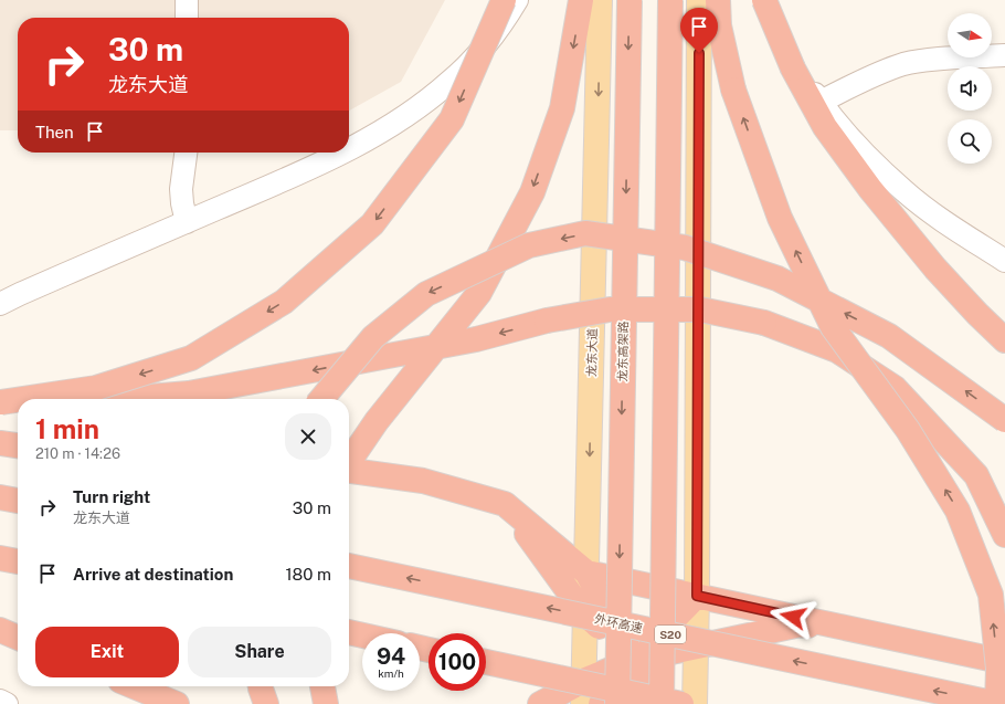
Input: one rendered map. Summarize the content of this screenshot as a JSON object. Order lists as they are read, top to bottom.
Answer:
{
  "streets": {
    "highway": ["龙东高架路", "外环高速", "S20"],
    "main road": ["龙东大道"]
  },
  "north": "right",
  "page": {
    "turn": ["30 m", "龙东大道"],
    "then": "Then",
    "heading": ["1 min", "210 m · 14:26"],
    "list": [
      {
        "name": "Turn right",
        "note": "龙东大道",
        "value": "30 m"
      },
      {
        "name": "Arrive at destination",
        "value": "180 m"
      }
    ],
    "buttons": ["Exit", "Share"],
    "speed": "94 km/h",
    "limit": "100"
  }
}
